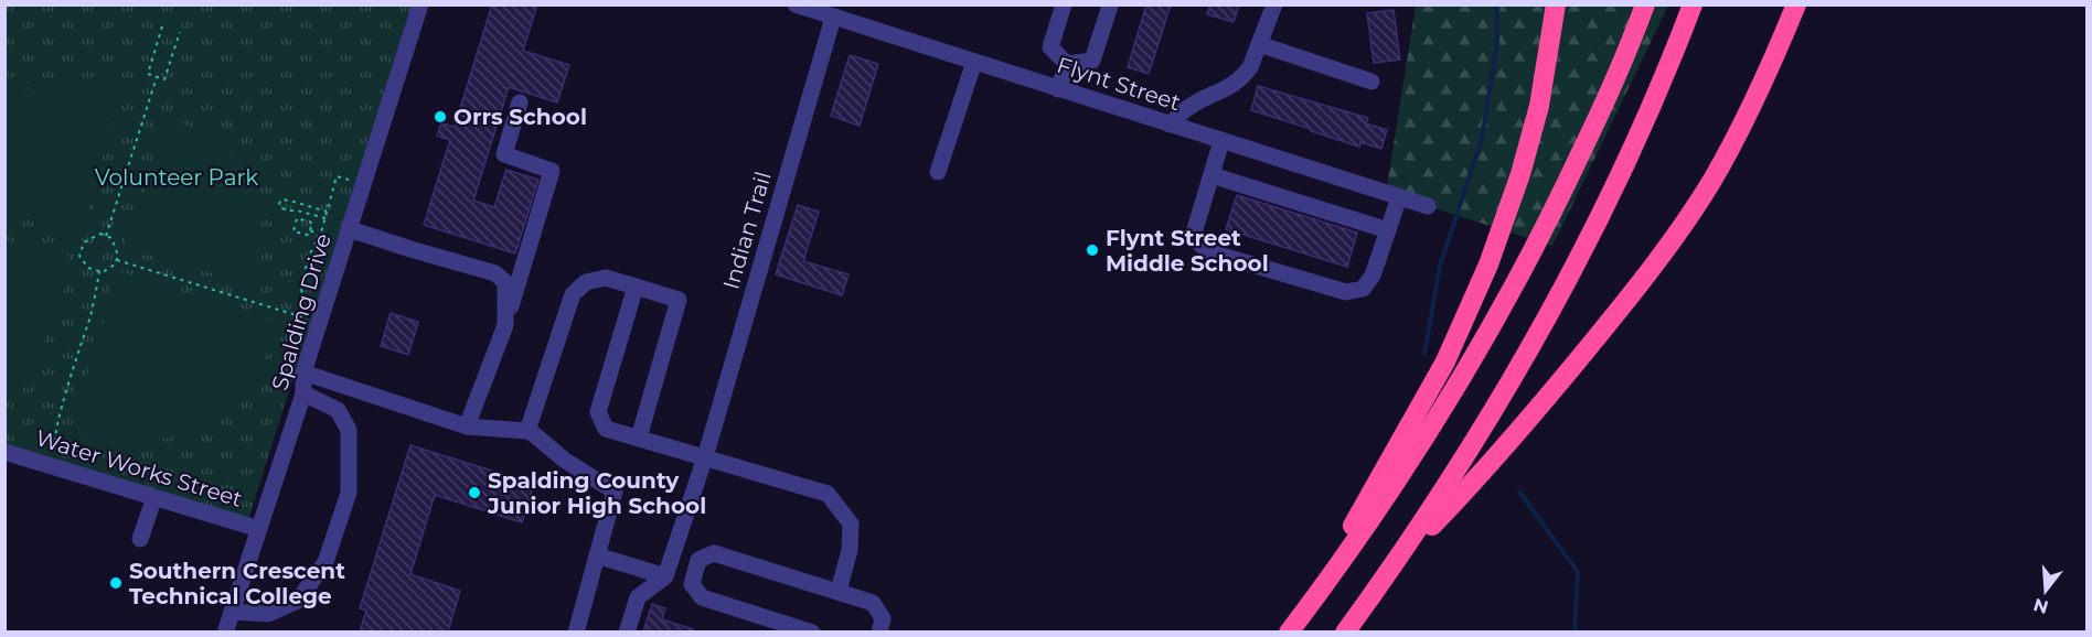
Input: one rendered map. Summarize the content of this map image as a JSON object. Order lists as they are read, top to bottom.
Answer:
{
  "streets": {
    "street": [
      "Flynt Street",
      "Indian Trail",
      "Spalding Drive",
      "Water Works Street"
    ]
  },
  "crossings": [
    ["Flynt Street", "Indian Trail"],
    ["Spalding Drive", "Water Works Street"]
  ],
  "parks": ["Volunteer Park"],
  "places": [
    "Orrs School",
    "Flynt Street Middle School",
    "Spalding County Junior High School",
    "Southern Crescent Technical College"
  ],
  "north": "bottom"
}
